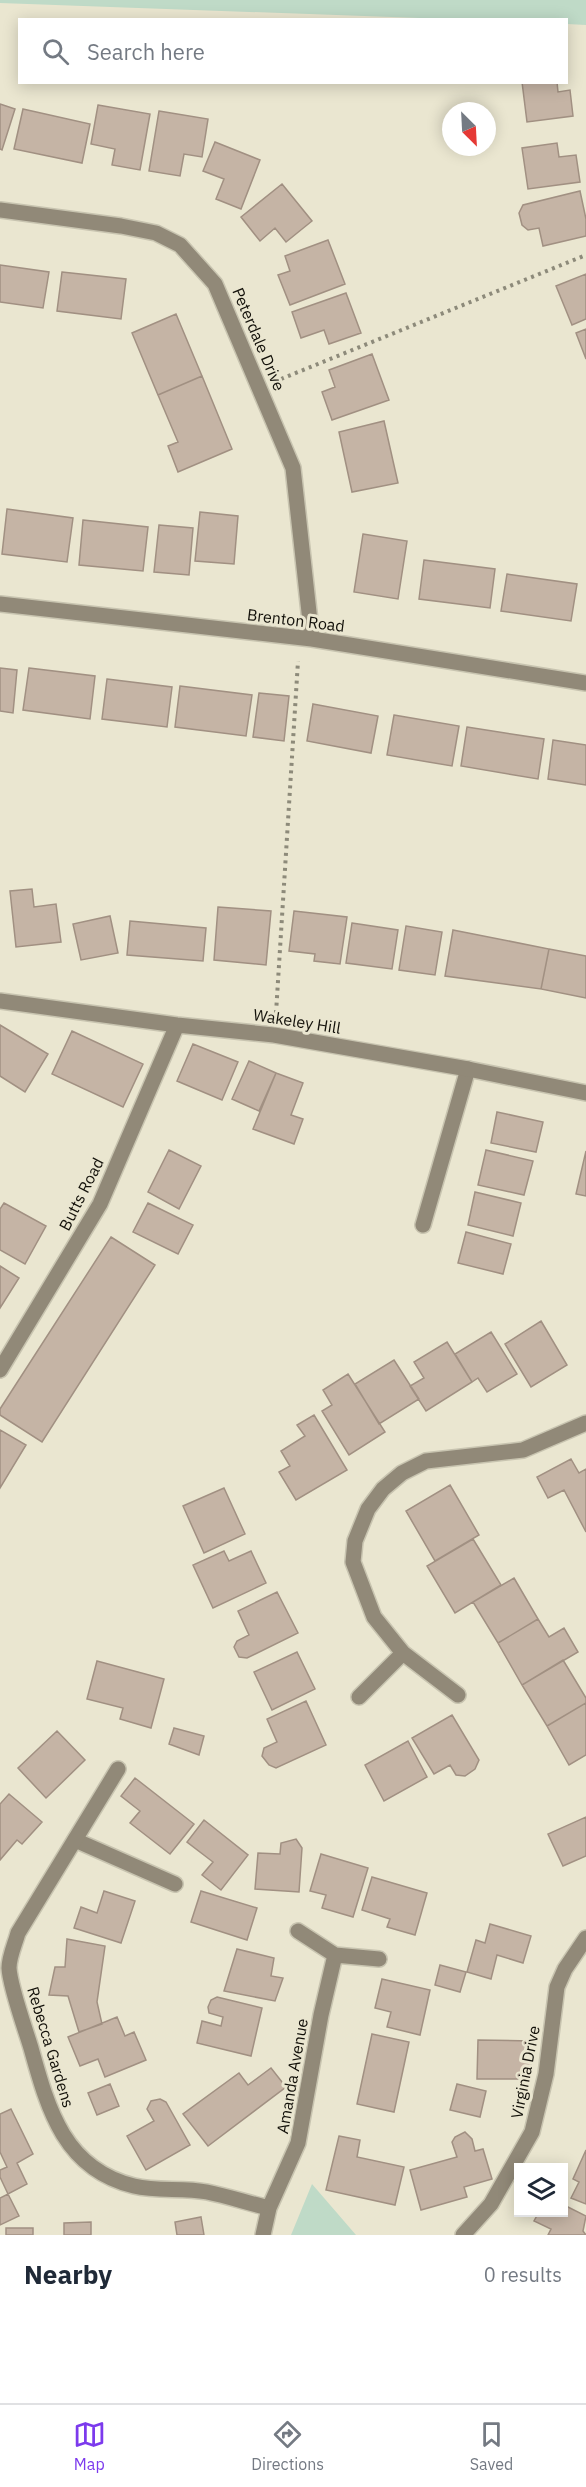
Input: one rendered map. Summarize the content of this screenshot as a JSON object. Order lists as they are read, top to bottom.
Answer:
{
  "streets": {
    "street": [
      "Peterdale Drive",
      "Brenton Road",
      "Wakeley Hill",
      "Butts Road",
      "Rebecca Gardens",
      "Virginia Drive",
      "Amanda Avenue"
    ]
  },
  "crossings": [
    ["Peterdale Drive", "Brenton Road"],
    ["Wakeley Hill", "Butts Road"],
    ["Rebecca Gardens", "Amanda Avenue"]
  ],
  "north": "bottom right",
  "page": {
    "search": "Search here",
    "heading": ["Nearby", "0 results"],
    "nav": ["Map", "Directions", "Saved"]
  }
}
